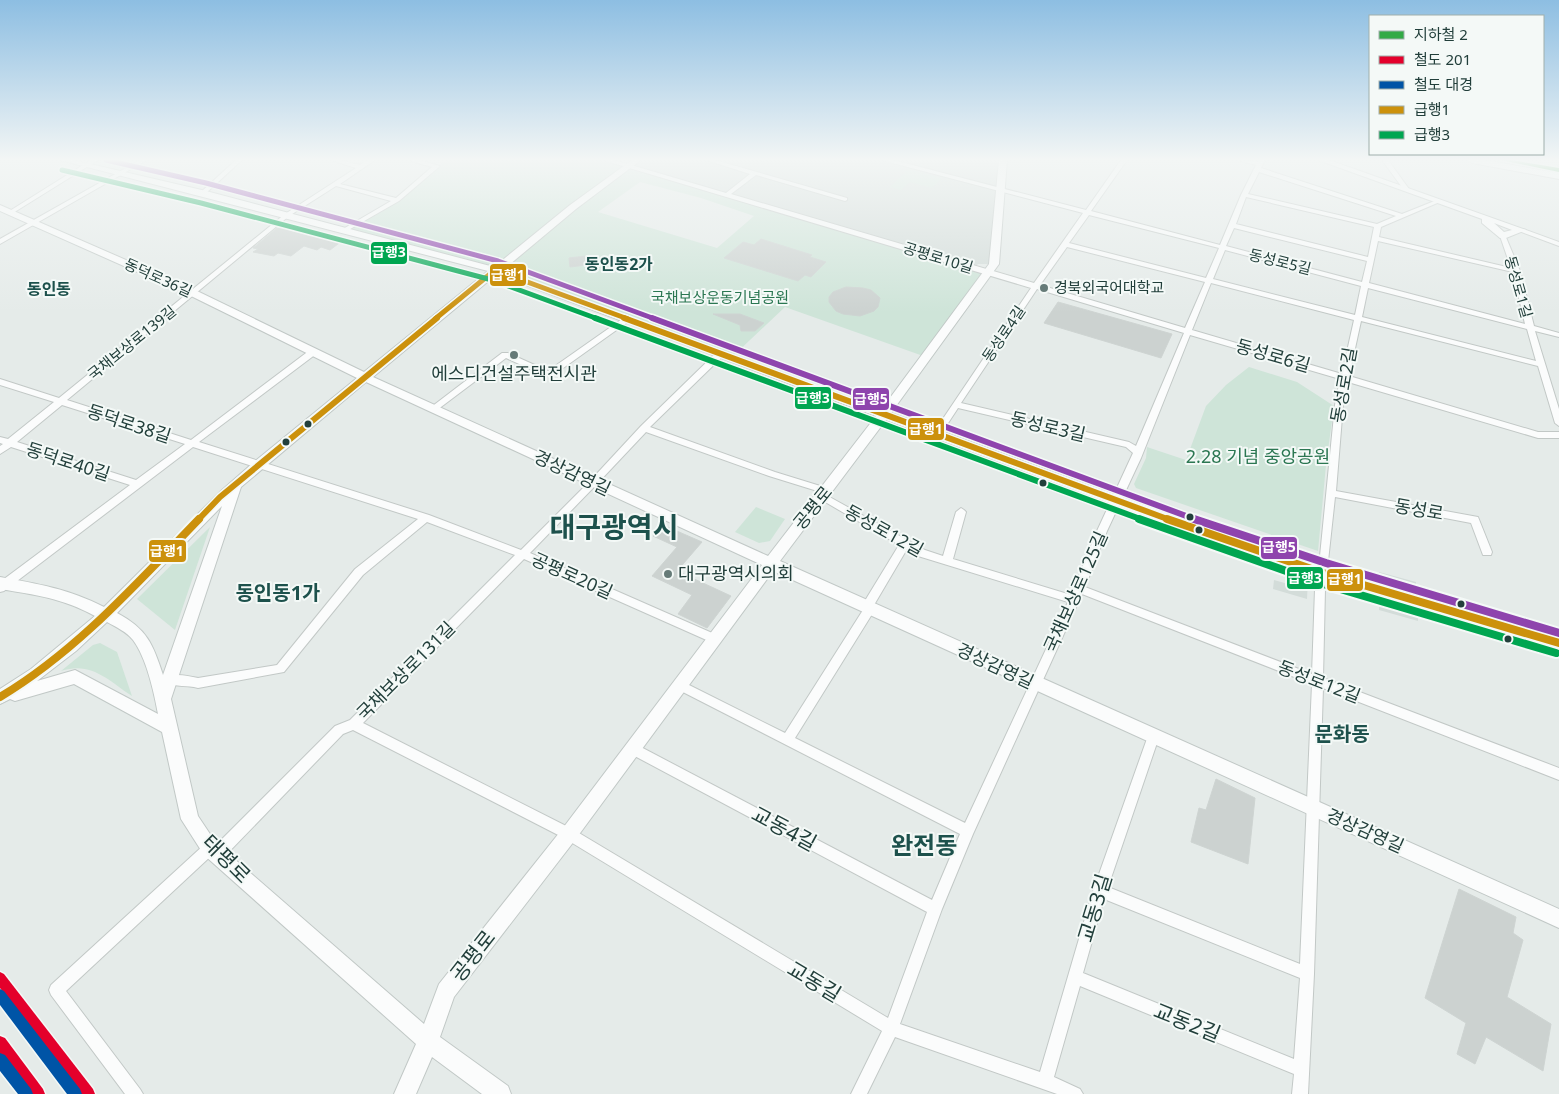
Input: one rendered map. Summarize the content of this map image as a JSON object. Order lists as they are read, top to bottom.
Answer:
{
  "streets": {
    "main road": [
      "동덕로36길",
      "동성로1길",
      "경상감영길",
      "공평로",
      "태평로"
    ],
    "street": [
      "공평로10길",
      "동성로5길",
      "동성로4길",
      "국채보상로139길",
      "동성로6길",
      "동성로2길",
      "동덕로38길",
      "동성로3길",
      "동덕로40길",
      "동성로",
      "동성로12길",
      "공평로20길",
      "국채보상로125길",
      "국채보상로131길",
      "교동4길",
      "교동3길",
      "교동길",
      "교동2길"
    ]
  },
  "crossings": [
    ["공평로10길", "동성로6길"],
    ["공평로10길", "공평로"],
    ["동성로5길", "동성로1길"],
    ["동성로5길", "동성로4길"],
    ["동성로5길", "동성로2길"],
    ["동덕로36길", "국채보상로139길"],
    ["동덕로36길", "경상감영길"],
    ["동성로4길", "동성로6길"],
    ["동성로4길", "동성로3길"],
    ["국채보상로139길", "동덕로38길"],
    ["국채보상로139길", "동덕로40길"],
    ["동성로6길", "동성로2길"],
    ["동성로6길", "공평로"],
    ["동성로2길", "경상감영길"],
    ["동성로2길", "동성로"],
    ["동성로2길", "동성로12길"],
    ["동덕로38길", "공평로20길"],
    ["동덕로38길", "태평로"],
    ["동덕로40길", "태평로"],
    ["경상감영길", "공평로"],
    ["경상감영길", "국채보상로125길"],
    ["경상감영길", "국채보상로131길"],
    ["경상감영길", "교동3길"],
    ["공평로", "동성로12길"],
    ["공평로", "공평로20길"],
    ["공평로", "교동4길"],
    ["공평로", "태평로"],
    ["공평로", "교동길"],
    ["동성로12길", "국채보상로125길"],
    ["동성로12길", "국채보상로131길"],
    ["공평로20길", "국채보상로131길"],
    ["국채보상로131길", "태평로"],
    ["교동3길", "교동길"],
    ["교동3길", "교동2길"]
  ],
  "districts": [
    "동인동2가",
    "동인동",
    "대구광역시",
    "동인동1가",
    "문화동",
    "완전동"
  ],
  "parks": ["국채보상운동기념공원", "2.28 기념 중앙공원"],
  "places": ["경북외국어대학교", "에스디건설주택전시관", "대구광역시의회"],
  "lines": [
    "transit line 급행3",
    "transit line 급행5",
    "transit line 급행1",
    "rail line 201",
    "rail line 대경"
  ],
  "legend": [
    "지하철 2",
    "철도 201",
    "철도 대경",
    "급행1",
    "급행3"
  ]
}
